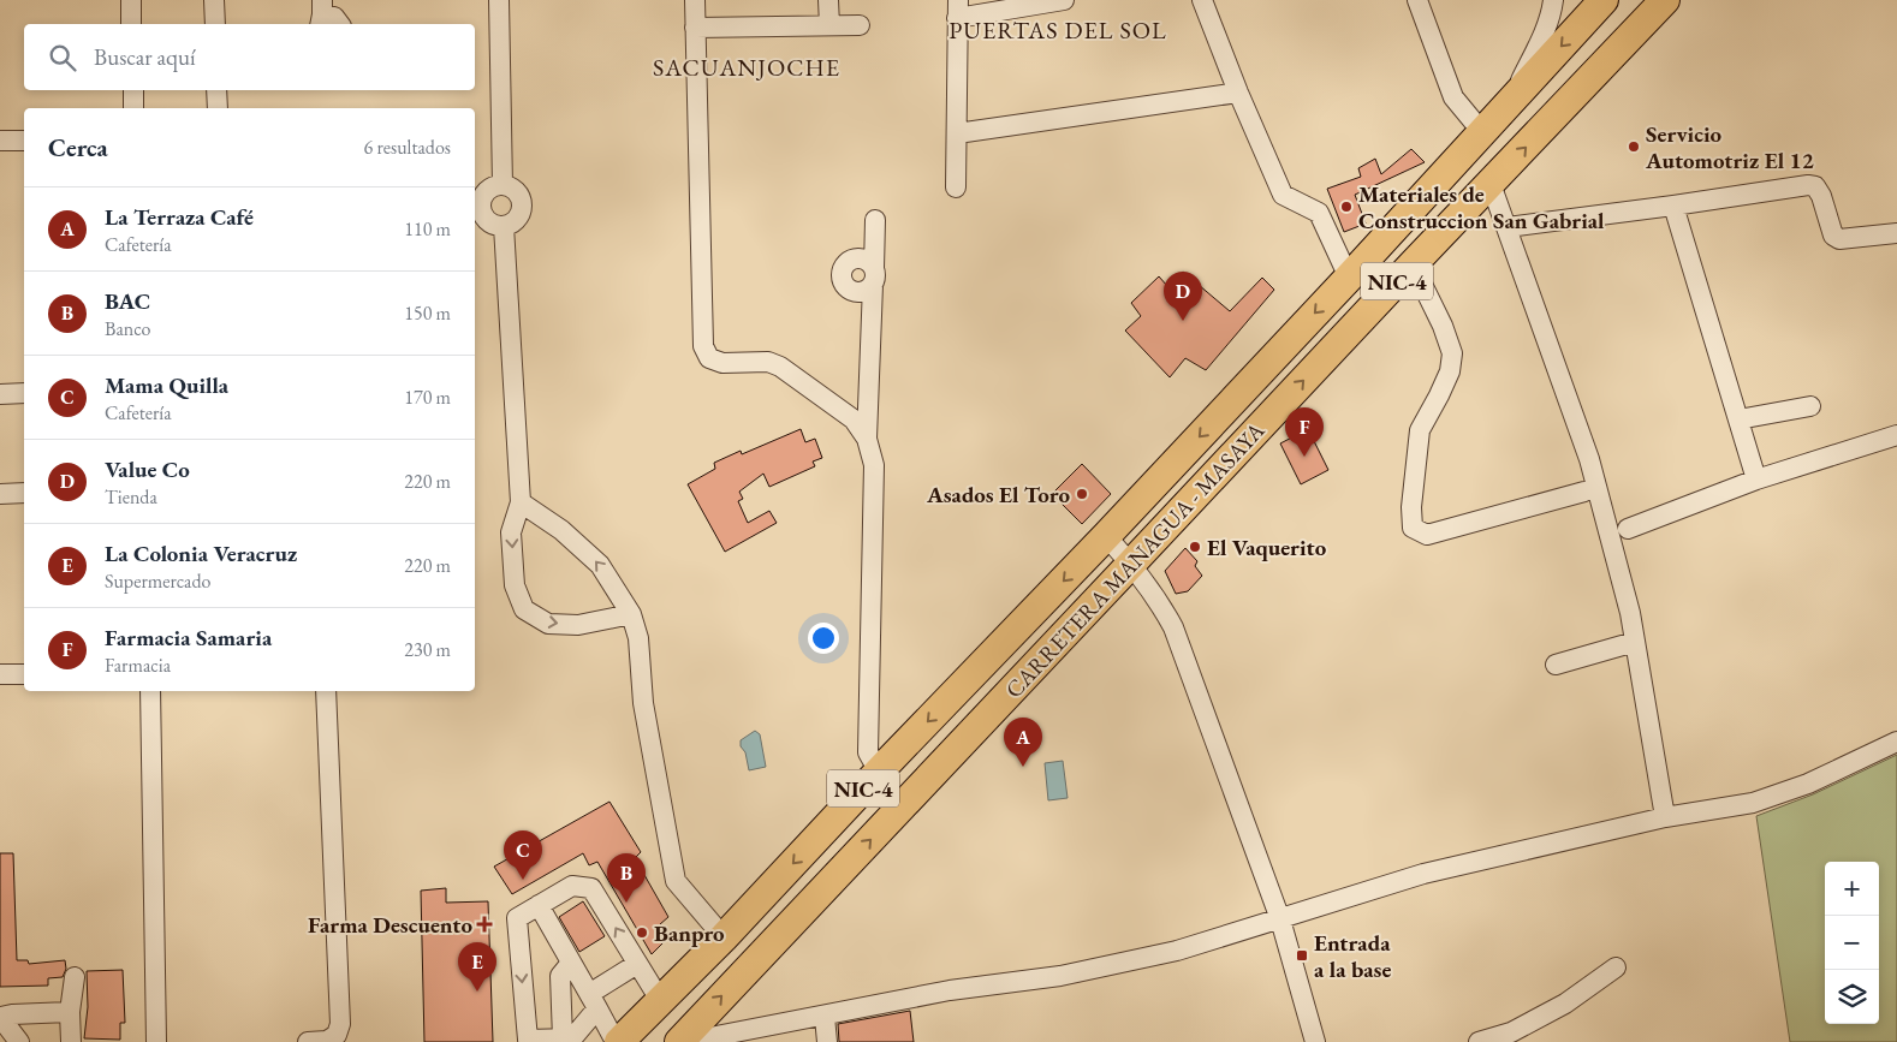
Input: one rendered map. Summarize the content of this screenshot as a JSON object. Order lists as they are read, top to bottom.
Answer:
{
  "streets": {
    "highway": ["NIC-4", "CARRETERA MANAGUA - MASAYA"]
  },
  "districts": ["PUERTAS DEL SOL", "SACUANJOCHE"],
  "places": {
    "other": [
      "Servicio Automotriz El 12",
      "Materiales de Construccion San Gabrial",
      "Asados El Toro",
      "El Vaquerito",
      "Banpro"
    ],
    "health": ["Farma Descuento"],
    "transit": ["Entrada a la base"]
  },
  "page": {
    "search": "Buscar aquí",
    "heading": ["Cerca", "6 resultados"],
    "list": [
      {
        "mark": "A",
        "name": "La Terraza Café",
        "note": "Cafetería",
        "value": "110 m"
      },
      {
        "mark": "B",
        "name": "BAC",
        "note": "Banco",
        "value": "150 m"
      },
      {
        "mark": "C",
        "name": "Mama Quilla",
        "note": "Cafetería",
        "value": "170 m"
      },
      {
        "mark": "D",
        "name": "Value Co",
        "note": "Tienda",
        "value": "220 m"
      },
      {
        "mark": "E",
        "name": "La Colonia Veracruz",
        "note": "Supermercado",
        "value": "220 m"
      },
      {
        "mark": "F",
        "name": "Farmacia Samaria",
        "note": "Farmacia",
        "value": "230 m"
      }
    ],
    "pins": [
      "D",
      "F",
      "A",
      "C",
      "B",
      "E"
    ],
    "map_buttons": ["+", "−"]
  }
}
